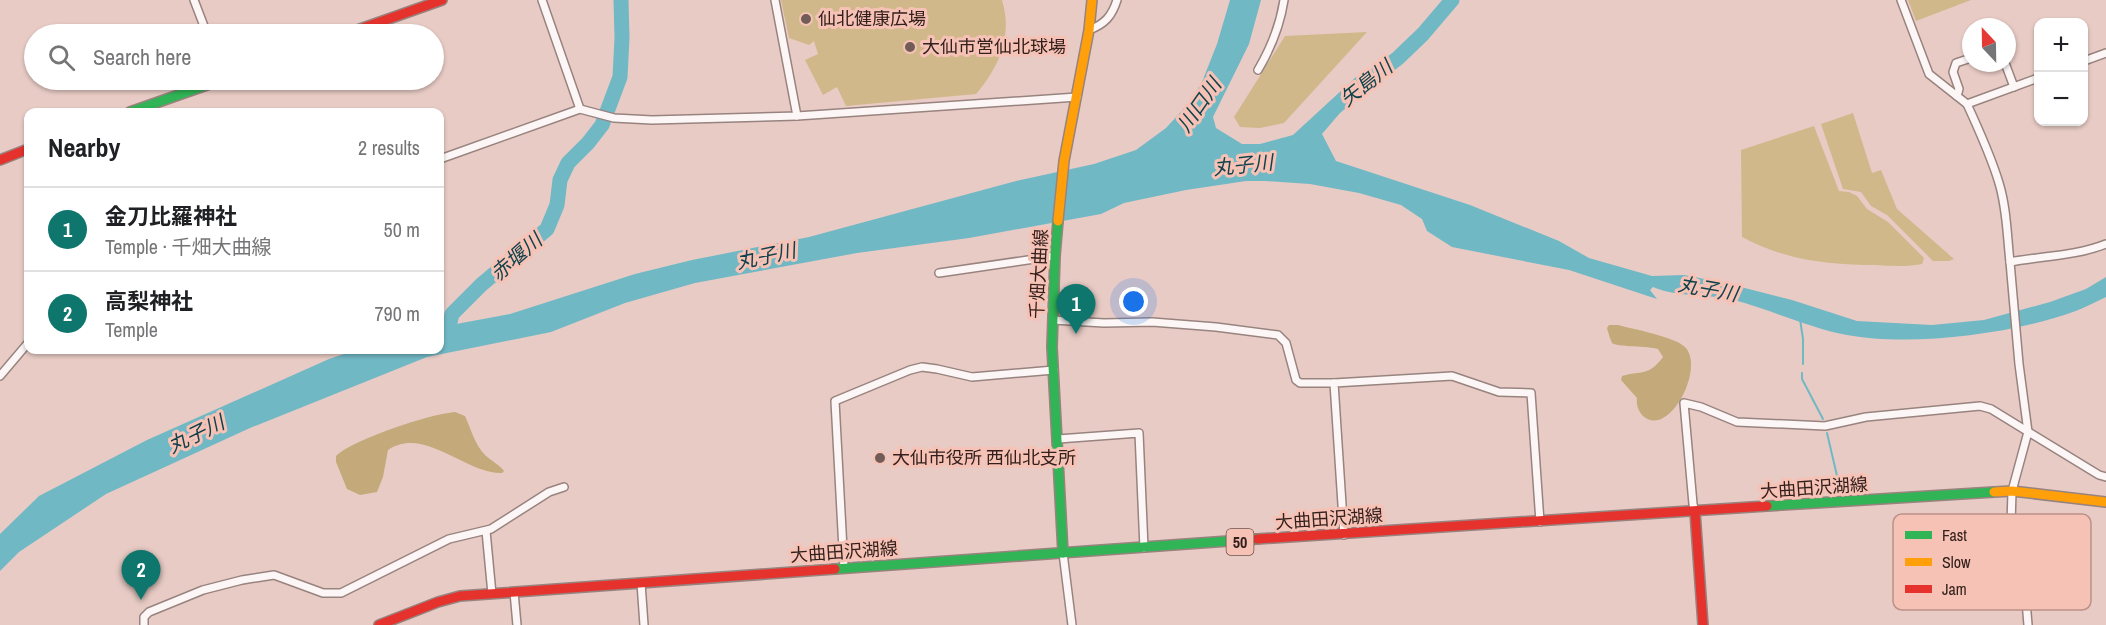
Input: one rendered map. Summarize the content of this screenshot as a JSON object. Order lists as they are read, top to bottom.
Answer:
{
  "streets": {
    "main road": ["千畑大曲線", "大曲田沢湖線", "50"]
  },
  "crossings": [
    ["千畑大曲線", "大曲田沢湖線"]
  ],
  "water": [
    "矢島川",
    "川口川",
    "丸子川",
    "赤堰川"
  ],
  "places": ["仙北健康広場", "大仙市営仙北球場", "大仙市役所 西仙北支所"],
  "legend": ["Fast", "Slow", "Jam"],
  "north": "top",
  "page": {
    "map_buttons": ["+", "−"],
    "search": "Search here",
    "heading": ["Nearby", "2 results"],
    "list": [
      {
        "mark": "1",
        "name": "金刀比羅神社",
        "note": "Temple · 千畑大曲線",
        "value": "50 m"
      },
      {
        "mark": "2",
        "name": "高梨神社",
        "note": "Temple",
        "value": "790 m"
      }
    ],
    "pins": ["1", "2"]
  }
}
